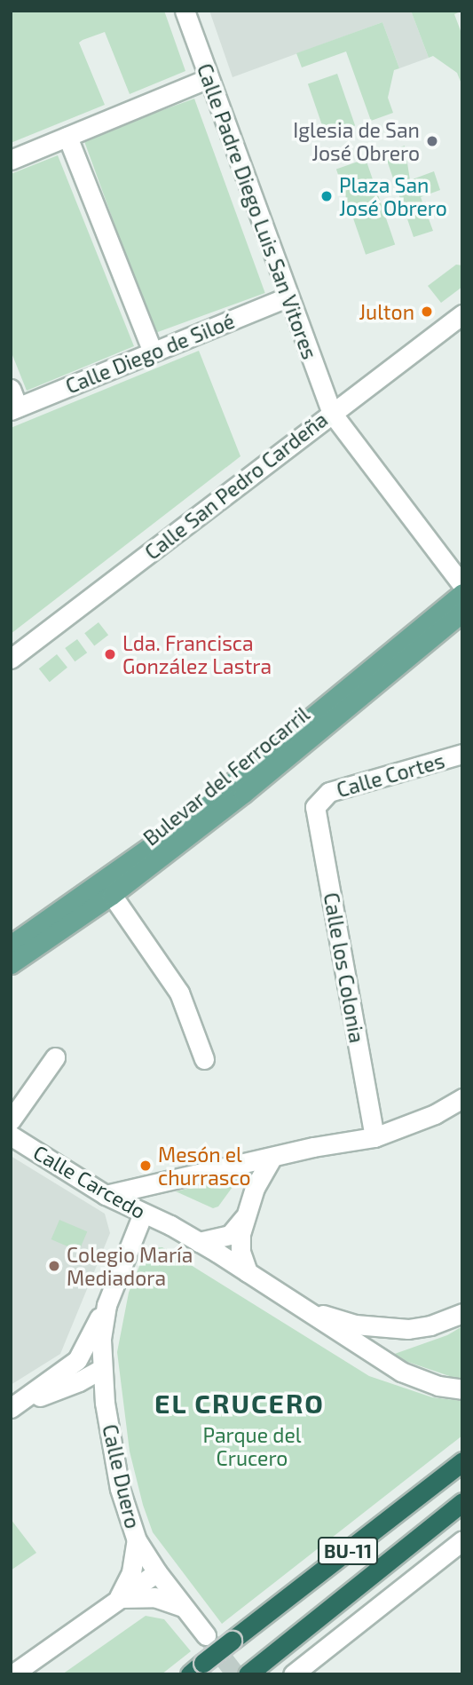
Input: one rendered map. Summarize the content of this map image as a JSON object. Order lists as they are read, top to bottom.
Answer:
{
  "streets": {
    "highway": ["BU-11"],
    "main road": ["Bulevar del Ferrocarril"],
    "street": [
      "Calle Padre Diego Luis San Vitores",
      "Calle Diego de Siloé",
      "Calle San Pedro Cardeña",
      "Calle Cortes",
      "Calle los Colonia",
      "Calle Carcedo",
      "Calle Duero"
    ]
  },
  "crossings": [
    ["Calle Padre Diego Luis San Vitores", "Calle Diego de Siloé"],
    ["Calle Padre Diego Luis San Vitores", "Calle San Pedro Cardeña"],
    ["Calle Cortes", "Calle los Colonia"],
    ["Calle Carcedo", "Calle Duero"]
  ],
  "districts": ["EL CRUCERO"],
  "parks": ["Parque del Crucero"],
  "places": [
    "Iglesia de San José Obrero",
    "Plaza San José Obrero",
    "Julton",
    "Lda. Francisca González Lastra",
    "Mesón el churrasco",
    "Colegio María Mediadora"
  ]
}
